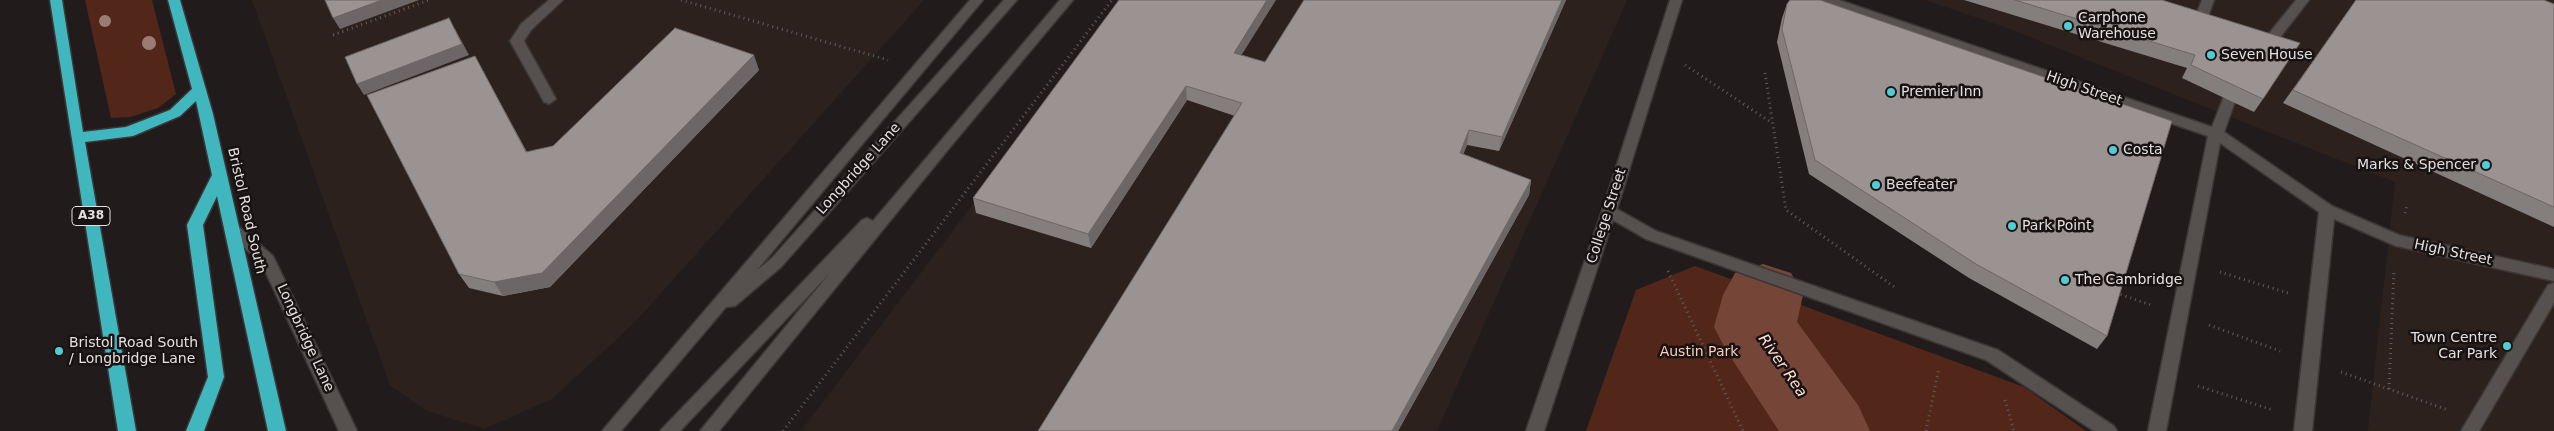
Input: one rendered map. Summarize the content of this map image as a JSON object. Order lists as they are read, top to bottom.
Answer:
{
  "streets": {
    "highway": ["Bristol Road South", "A38"],
    "street": ["High Street", "Longbridge Lane", "College Street"]
  },
  "crossings": [
    ["Longbridge Lane", "Bristol Road South"]
  ],
  "water": ["River Rea"],
  "parks": ["Austin Park"],
  "places": [
    "Carphone Warehouse",
    "Seven House",
    "Premier Inn",
    "Costa",
    "Marks & Spencer",
    "Beefeater",
    "Park Point",
    "The Cambridge",
    "Town Centre Car Park",
    "Bristol Road South / Longbridge Lane"
  ]
}
